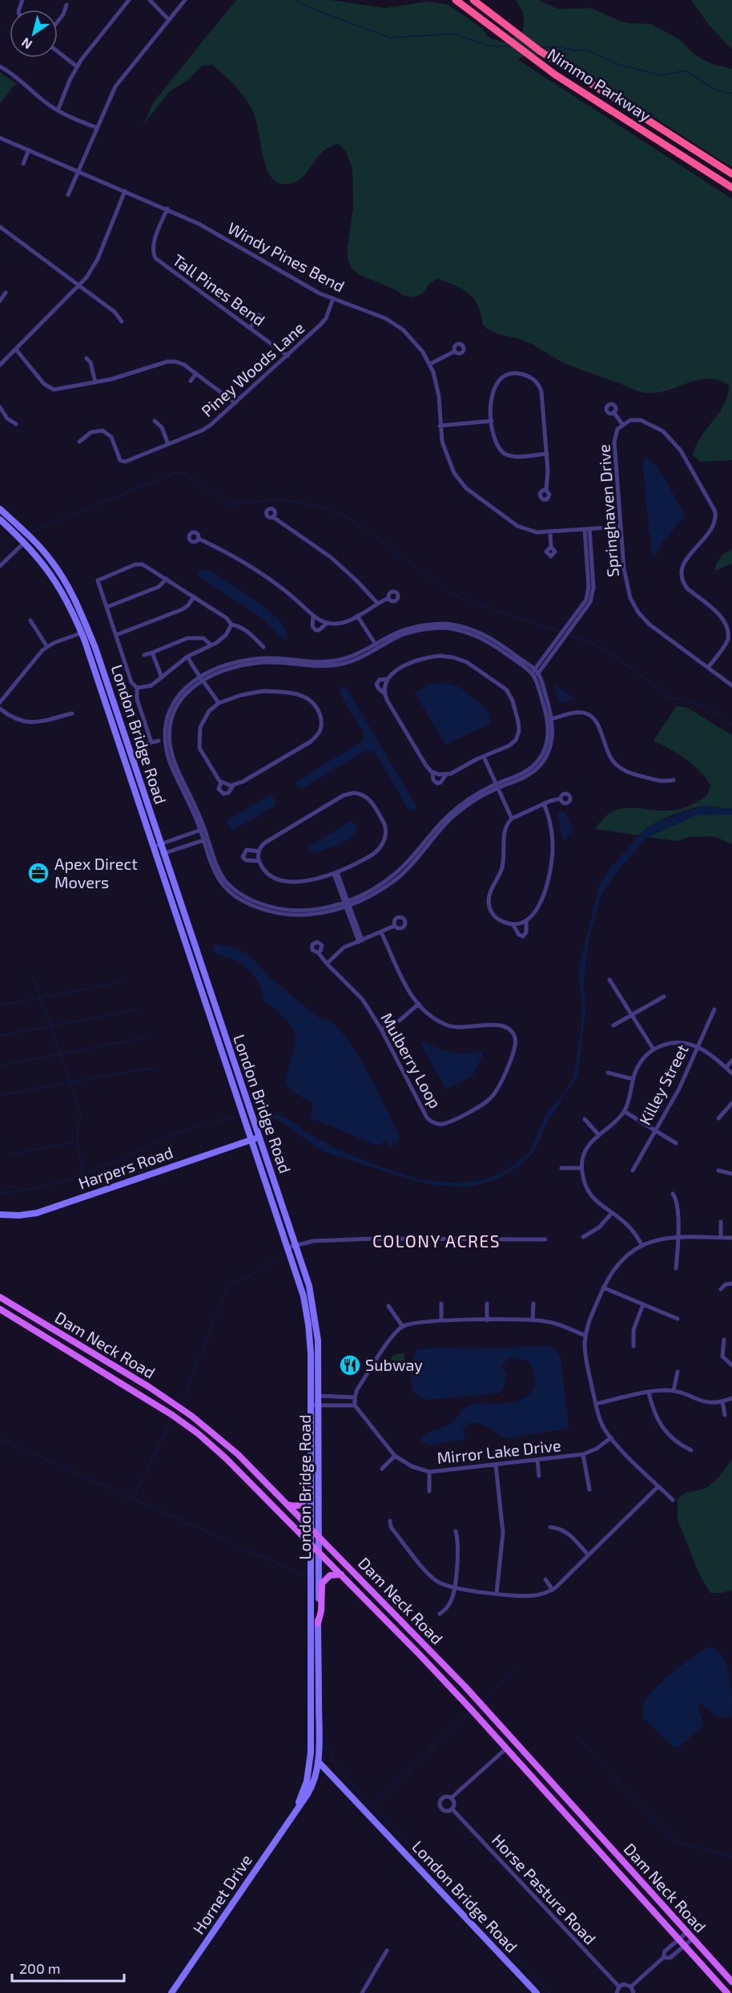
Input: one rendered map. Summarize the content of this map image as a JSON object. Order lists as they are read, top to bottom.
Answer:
{
  "streets": {
    "highway": ["Nimmo Parkway"],
    "main road": [
      "London Bridge Road",
      "Harpers Road",
      "Dam Neck Road",
      "Hornet Drive"
    ],
    "street": [
      "Windy Pines Bend",
      "Tall Pines Bend",
      "Piney Woods Lane",
      "Springhaven Drive",
      "Mulberry Loop",
      "Killey Street",
      "Mirror Lake Drive",
      "Horse Pasture Road"
    ]
  },
  "crossings": [
    ["Windy Pines Bend", "Tall Pines Bend"],
    ["Windy Pines Bend", "Piney Woods Lane"],
    ["Windy Pines Bend", "Springhaven Drive"],
    ["Tall Pines Bend", "Piney Woods Lane"],
    ["London Bridge Road", "Harpers Road"],
    ["London Bridge Road", "Dam Neck Road"],
    ["Dam Neck Road", "Horse Pasture Road"]
  ],
  "districts": ["COLONY ACRES"],
  "places": {
    "office": ["Apex Direct Movers"],
    "restaurant": ["Subway"]
  },
  "scale_bar": "200 m",
  "north": "bottom left"
}
